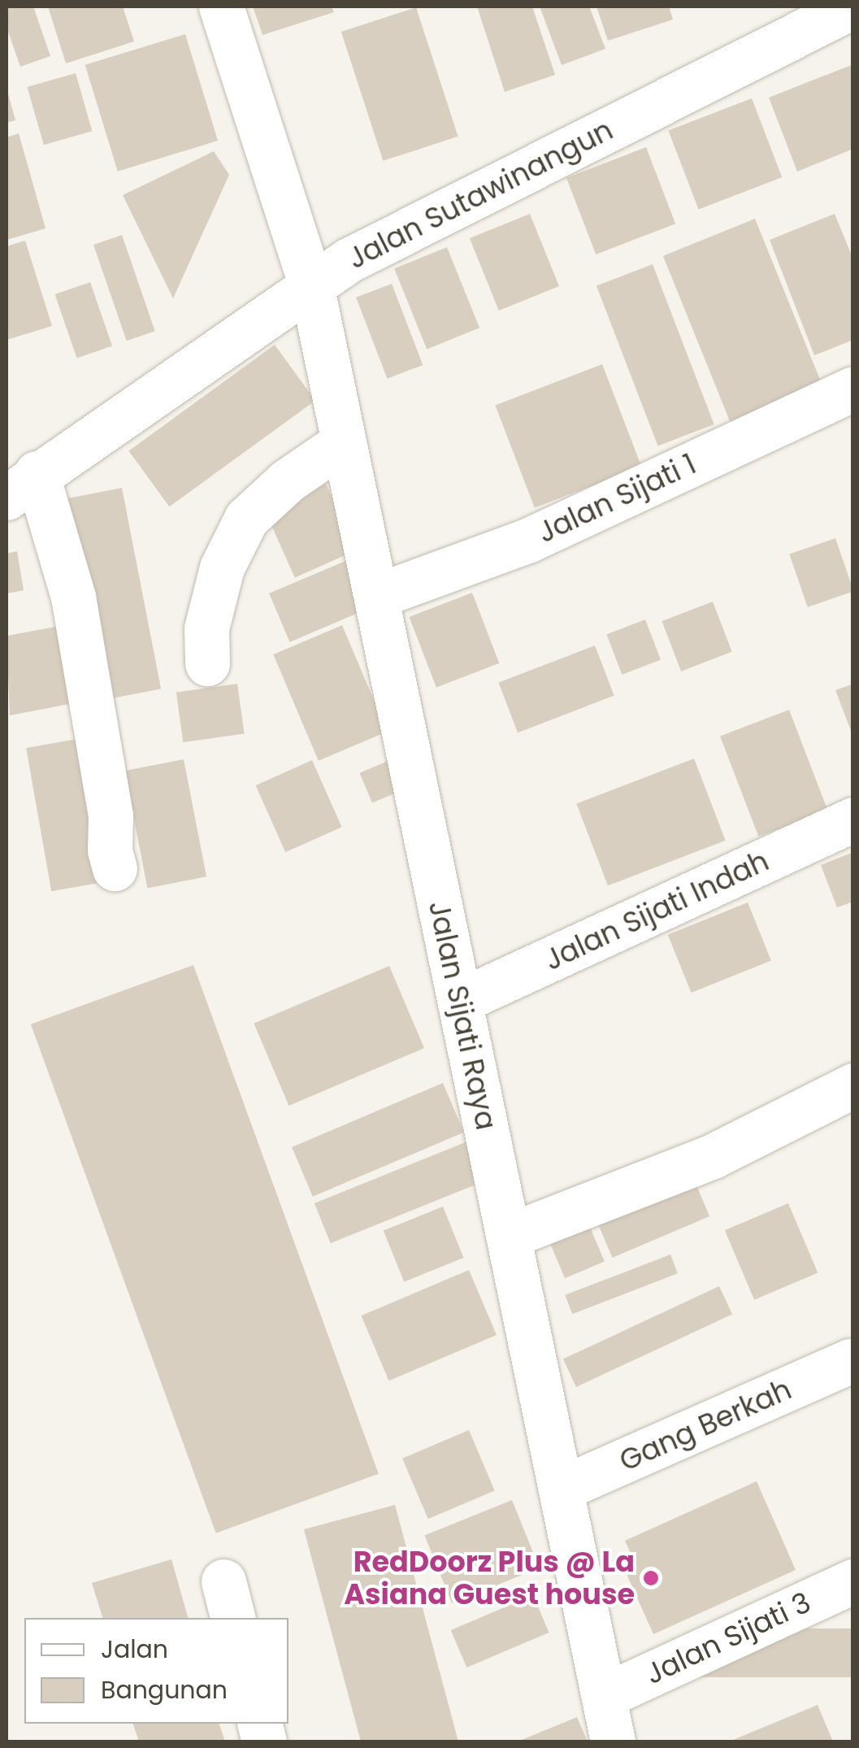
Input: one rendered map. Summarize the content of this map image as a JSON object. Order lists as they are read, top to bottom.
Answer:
{
  "streets": {
    "street": [
      "Jalan Sutawinangun",
      "Jalan Sijati 1",
      "Jalan Sijati Indah",
      "Jalan Sijati Raya",
      "Gang Berkah",
      "Jalan Sijati 3"
    ]
  },
  "crossings": [
    ["Jalan Sutawinangun", "Jalan Sijati Raya"],
    ["Jalan Sijati 1", "Jalan Sijati Raya"],
    ["Jalan Sijati Indah", "Jalan Sijati Raya"],
    ["Jalan Sijati Raya", "Gang Berkah"],
    ["Jalan Sijati Raya", "Jalan Sijati 3"]
  ],
  "places": ["RedDoorz Plus @ La Asiana Guest house"],
  "legend": ["Jalan", "Bangunan"]
}
